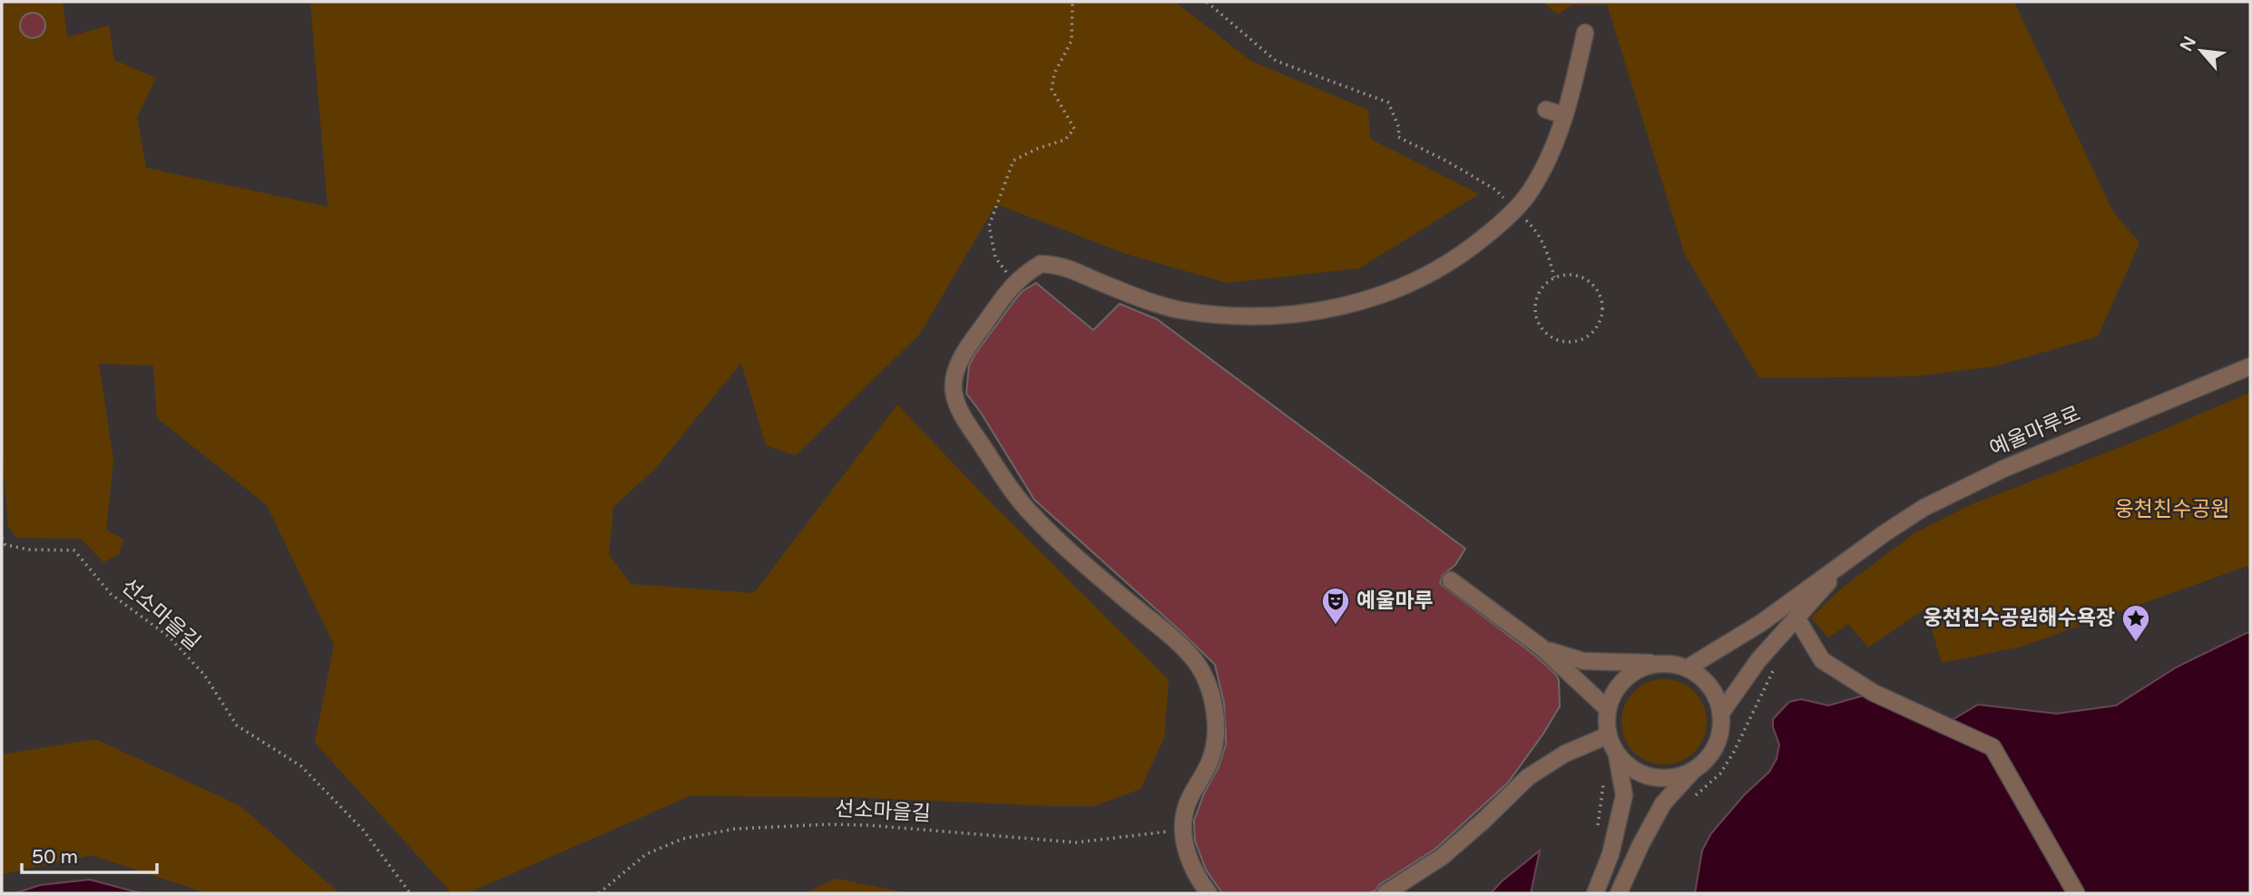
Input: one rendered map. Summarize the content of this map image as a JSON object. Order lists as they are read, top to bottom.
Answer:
{
  "streets": {
    "street": ["예울마루로"],
    "path": ["선소마을길"]
  },
  "parks": ["웅천친수공원"],
  "places": {
    "theatre": ["예울마루"],
    "place": ["웅천친수공원해수욕장"]
  },
  "scale_bar": "50 m",
  "north": "top left"
}
